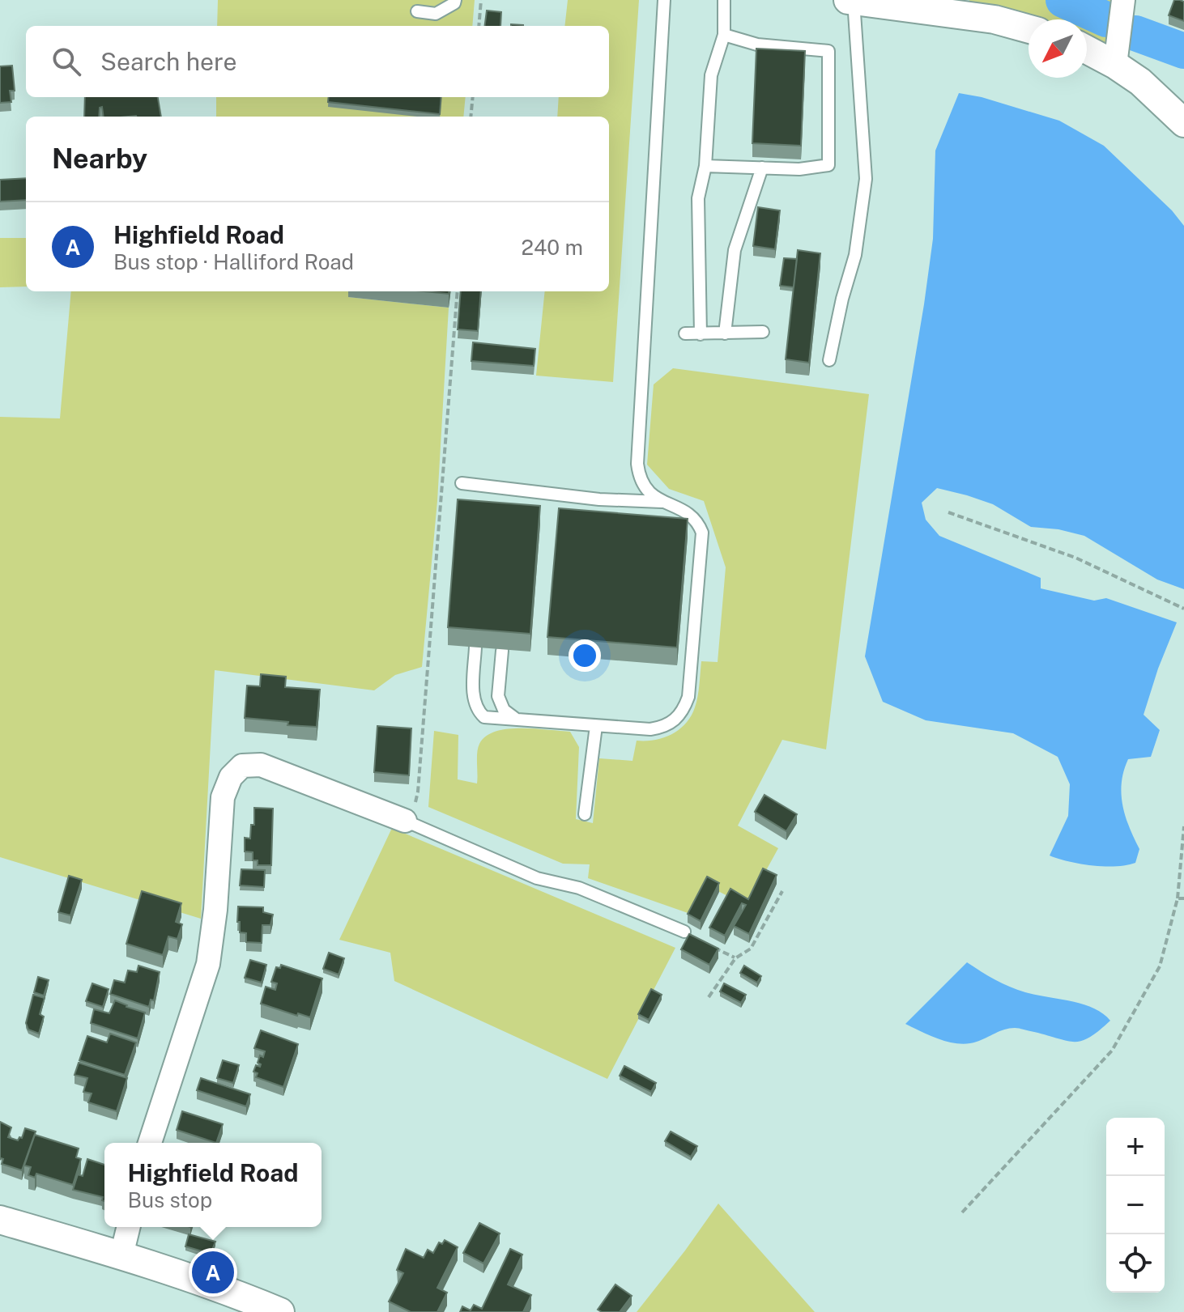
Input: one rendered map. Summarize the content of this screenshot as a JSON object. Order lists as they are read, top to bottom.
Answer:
{
  "north": "bottom left",
  "page": {
    "search": "Search here",
    "heading": "Nearby",
    "list": [
      {
        "mark": "A",
        "name": "Highfield Road",
        "note": "Bus stop · Halliford Road",
        "value": "240 m"
      }
    ],
    "map_buttons": ["+", "−"],
    "popup": ["Highfield Road", "Bus stop"],
    "pins": "A"
  }
}
